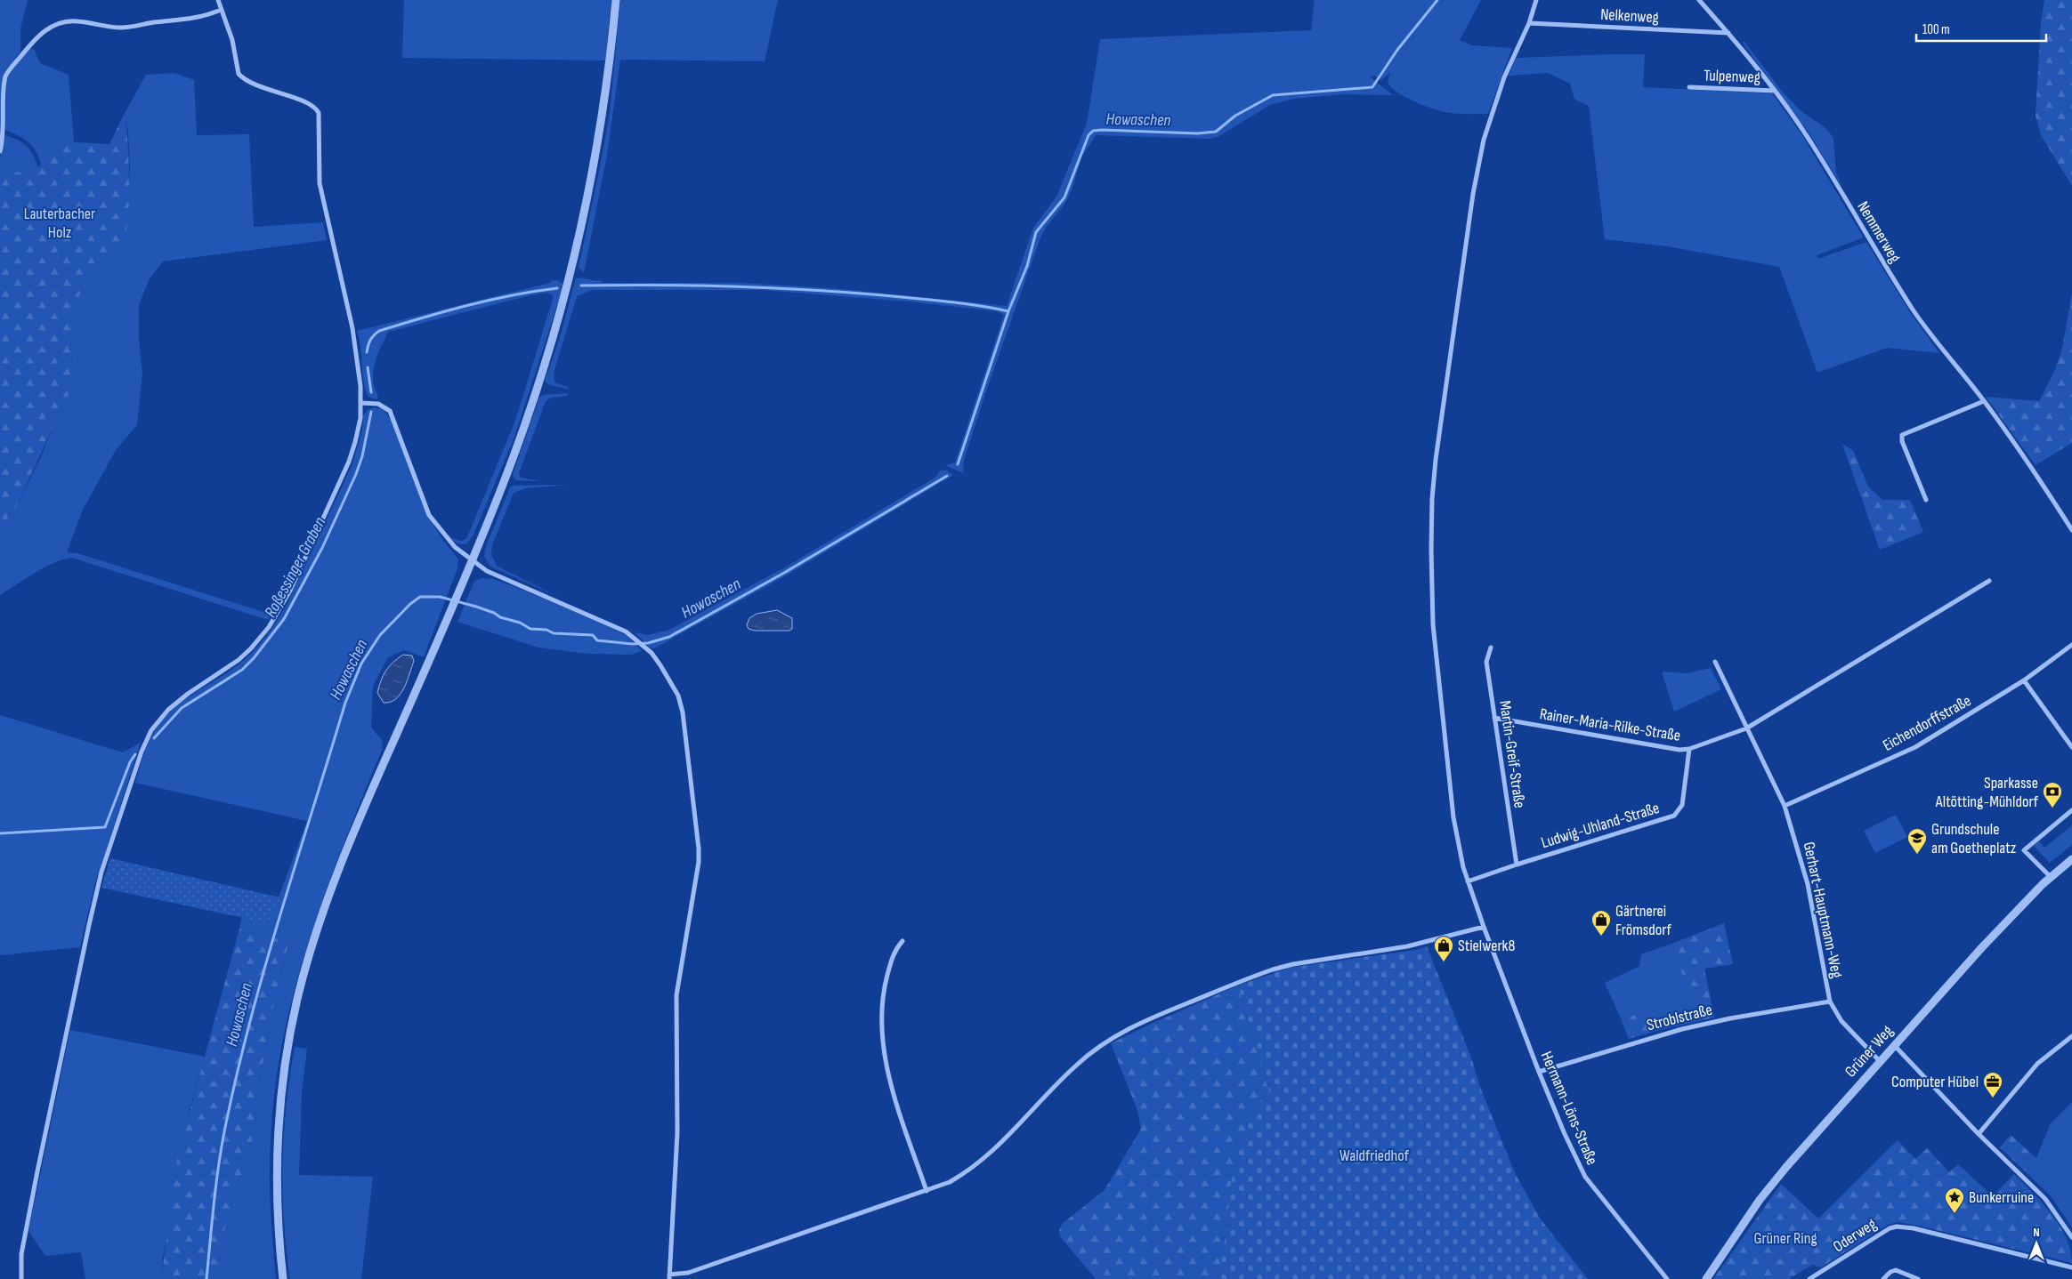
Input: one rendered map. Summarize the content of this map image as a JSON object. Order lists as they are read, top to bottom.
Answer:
{
  "streets": {
    "street": [
      "Nelkenweg",
      "Tulpenweg",
      "Nemmerweg",
      "Eichendorffstraße",
      "Rainer-Maria-Rilke-Straße",
      "Martin-Greif-Straße",
      "Ludwig-Uhland-Straße",
      "Gerhart-Hauptmann-Weg",
      "Stroblstraße",
      "Grüner Weg",
      "Hermann-Löns-Straße",
      "Oderweg"
    ]
  },
  "crossings": [
    ["Nelkenweg", "Nemmerweg"],
    ["Nelkenweg", "Hermann-Löns-Straße"],
    ["Tulpenweg", "Nemmerweg"],
    ["Eichendorffstraße", "Gerhart-Hauptmann-Weg"],
    ["Rainer-Maria-Rilke-Straße", "Martin-Greif-Straße"],
    ["Rainer-Maria-Rilke-Straße", "Ludwig-Uhland-Straße"],
    ["Rainer-Maria-Rilke-Straße", "Gerhart-Hauptmann-Weg"],
    ["Martin-Greif-Straße", "Ludwig-Uhland-Straße"],
    ["Ludwig-Uhland-Straße", "Hermann-Löns-Straße"],
    ["Gerhart-Hauptmann-Weg", "Stroblstraße"],
    ["Gerhart-Hauptmann-Weg", "Grüner Weg"],
    ["Stroblstraße", "Hermann-Löns-Straße"]
  ],
  "water": ["Howaschen", "Roßessinger Graben"],
  "parks": ["Lauterbacher Holz", "Waldfriedhof", "Grüner Ring"],
  "places": {
    "bank": ["Sparkasse Altötting-Mühldorf"],
    "school or university": ["Grundschule am Goetheplatz"],
    "shop": ["Gärtnerei Frömsdorf", "Stielwerk8"],
    "office": ["Computer Hübel"],
    "place": ["Bunkerruine"]
  },
  "scale_bar": "100 m",
  "north": "top"
}
